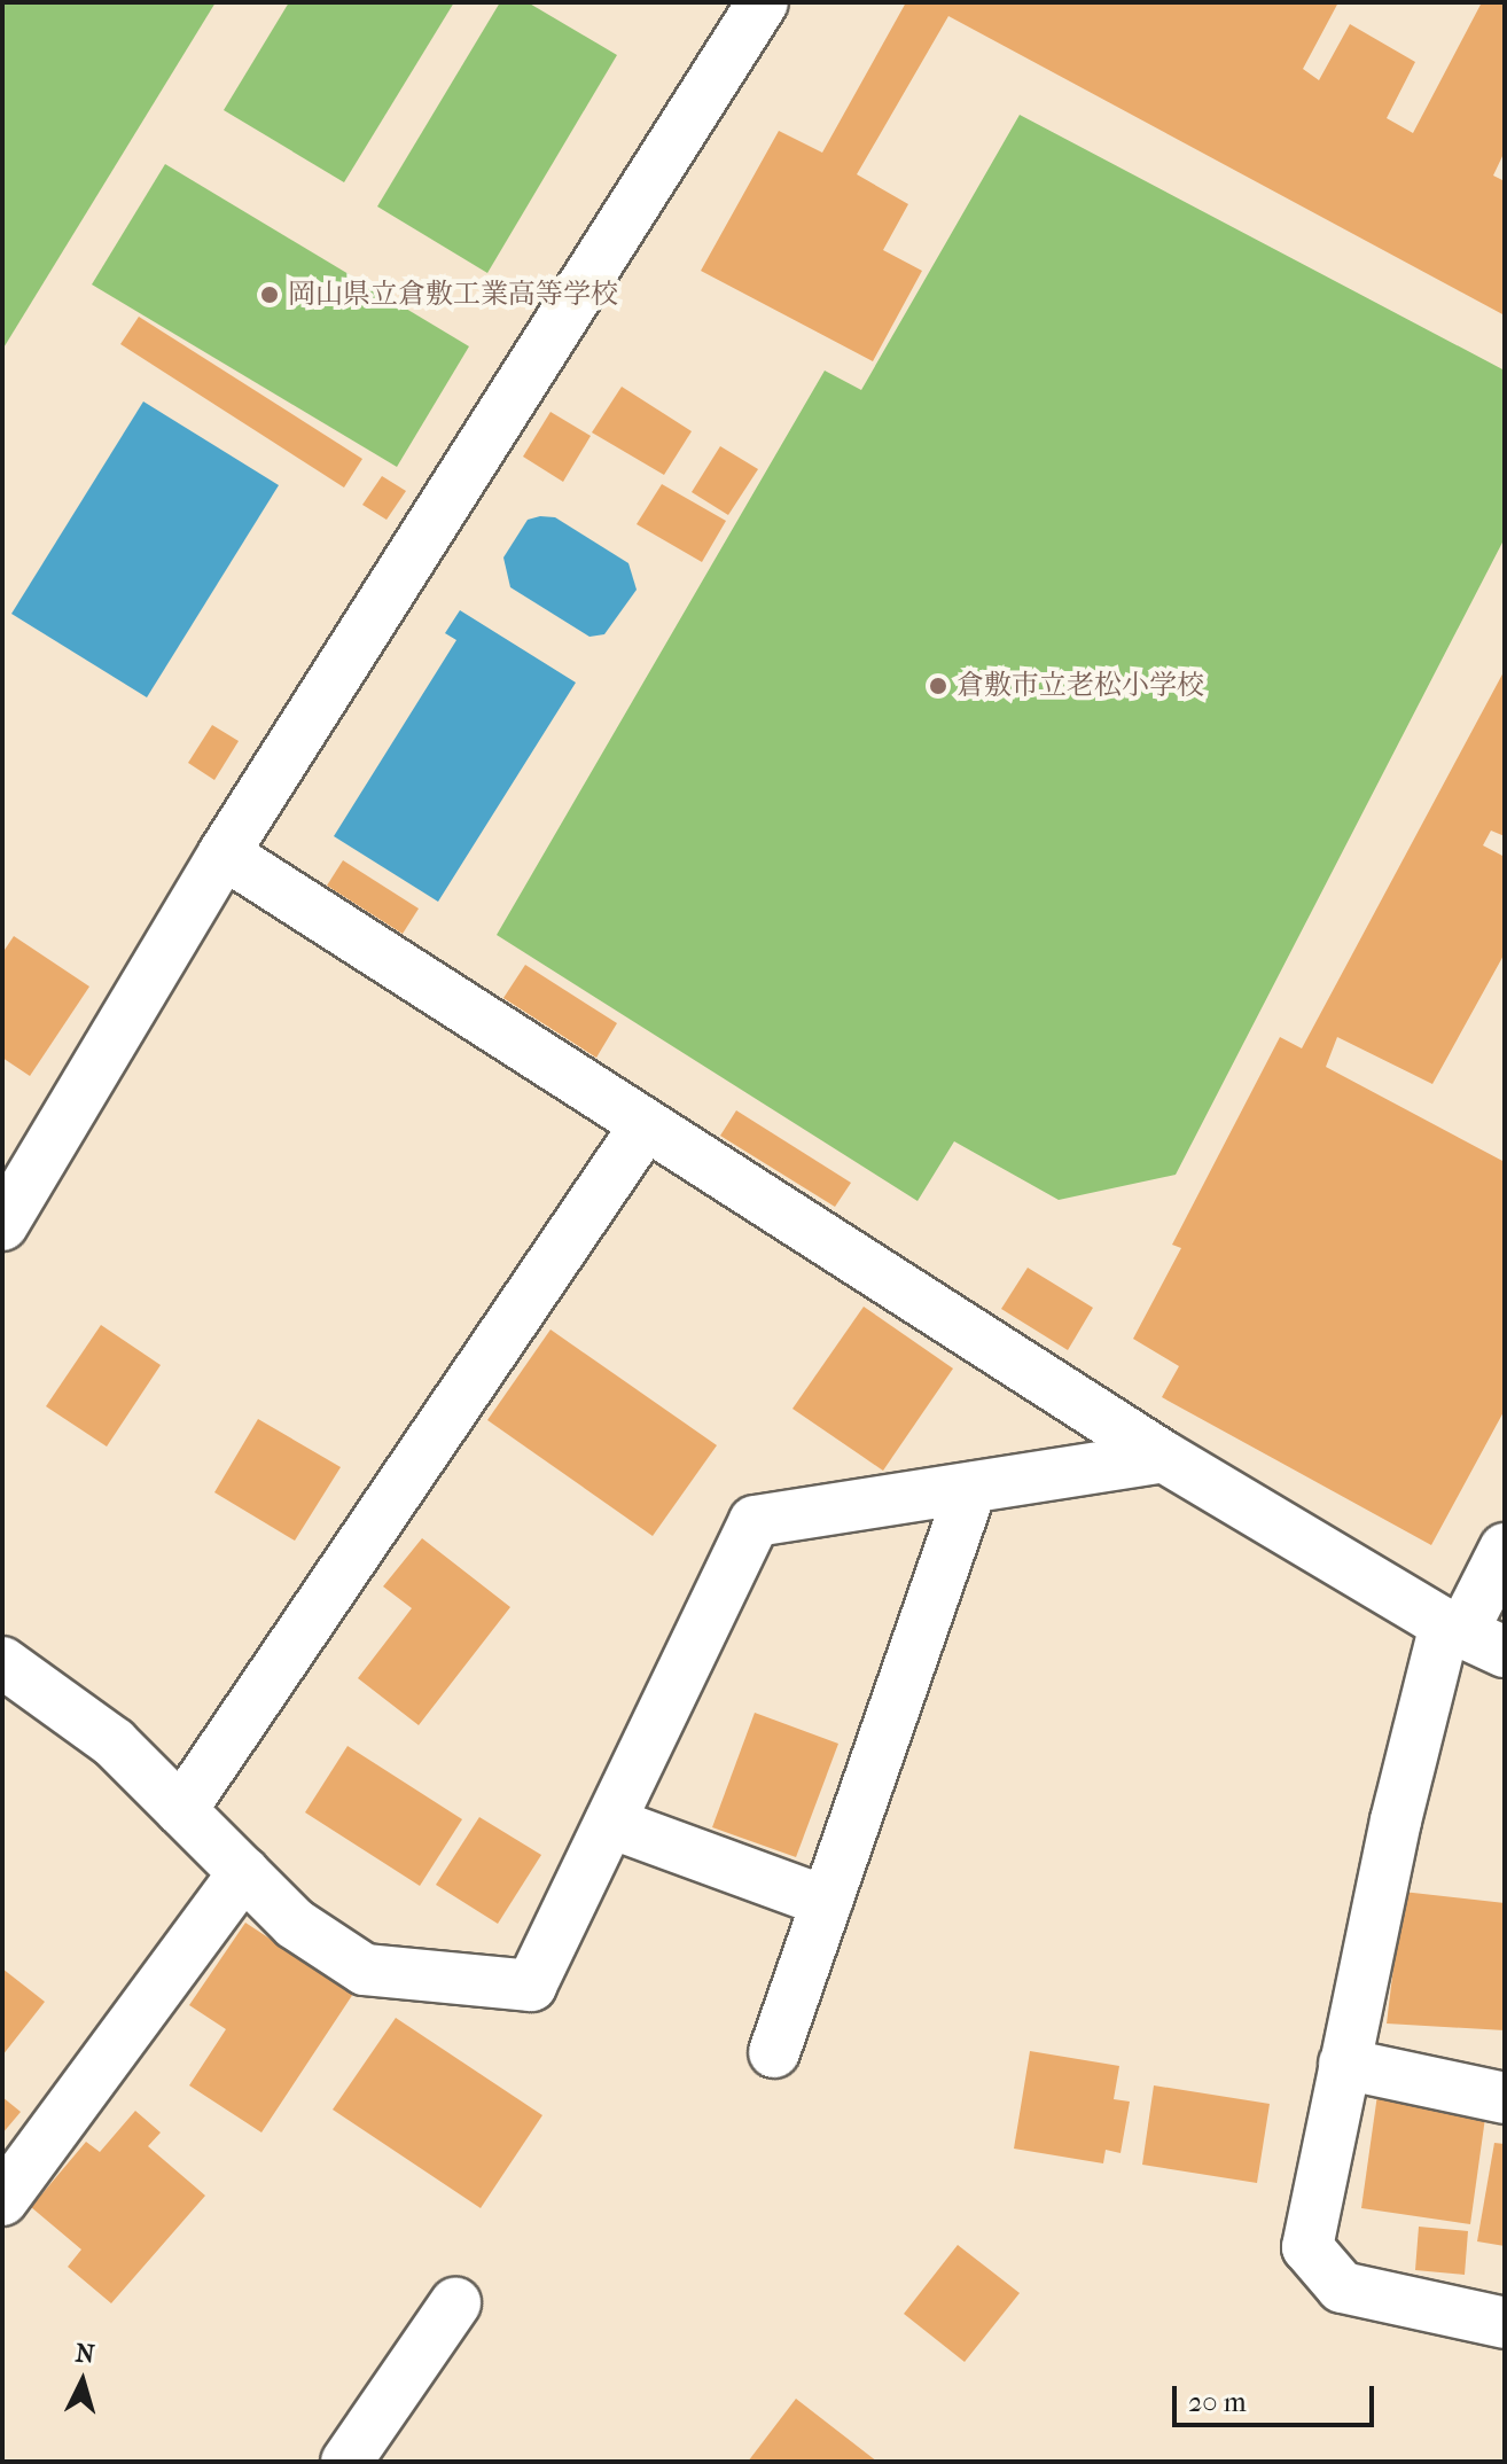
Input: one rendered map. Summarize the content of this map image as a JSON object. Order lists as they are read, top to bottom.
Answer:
{
  "places": ["岡山県立倉敷工業高等学校", "倉敷市立老松小学校"],
  "scale_bar": "20 m",
  "north": "top"
}
